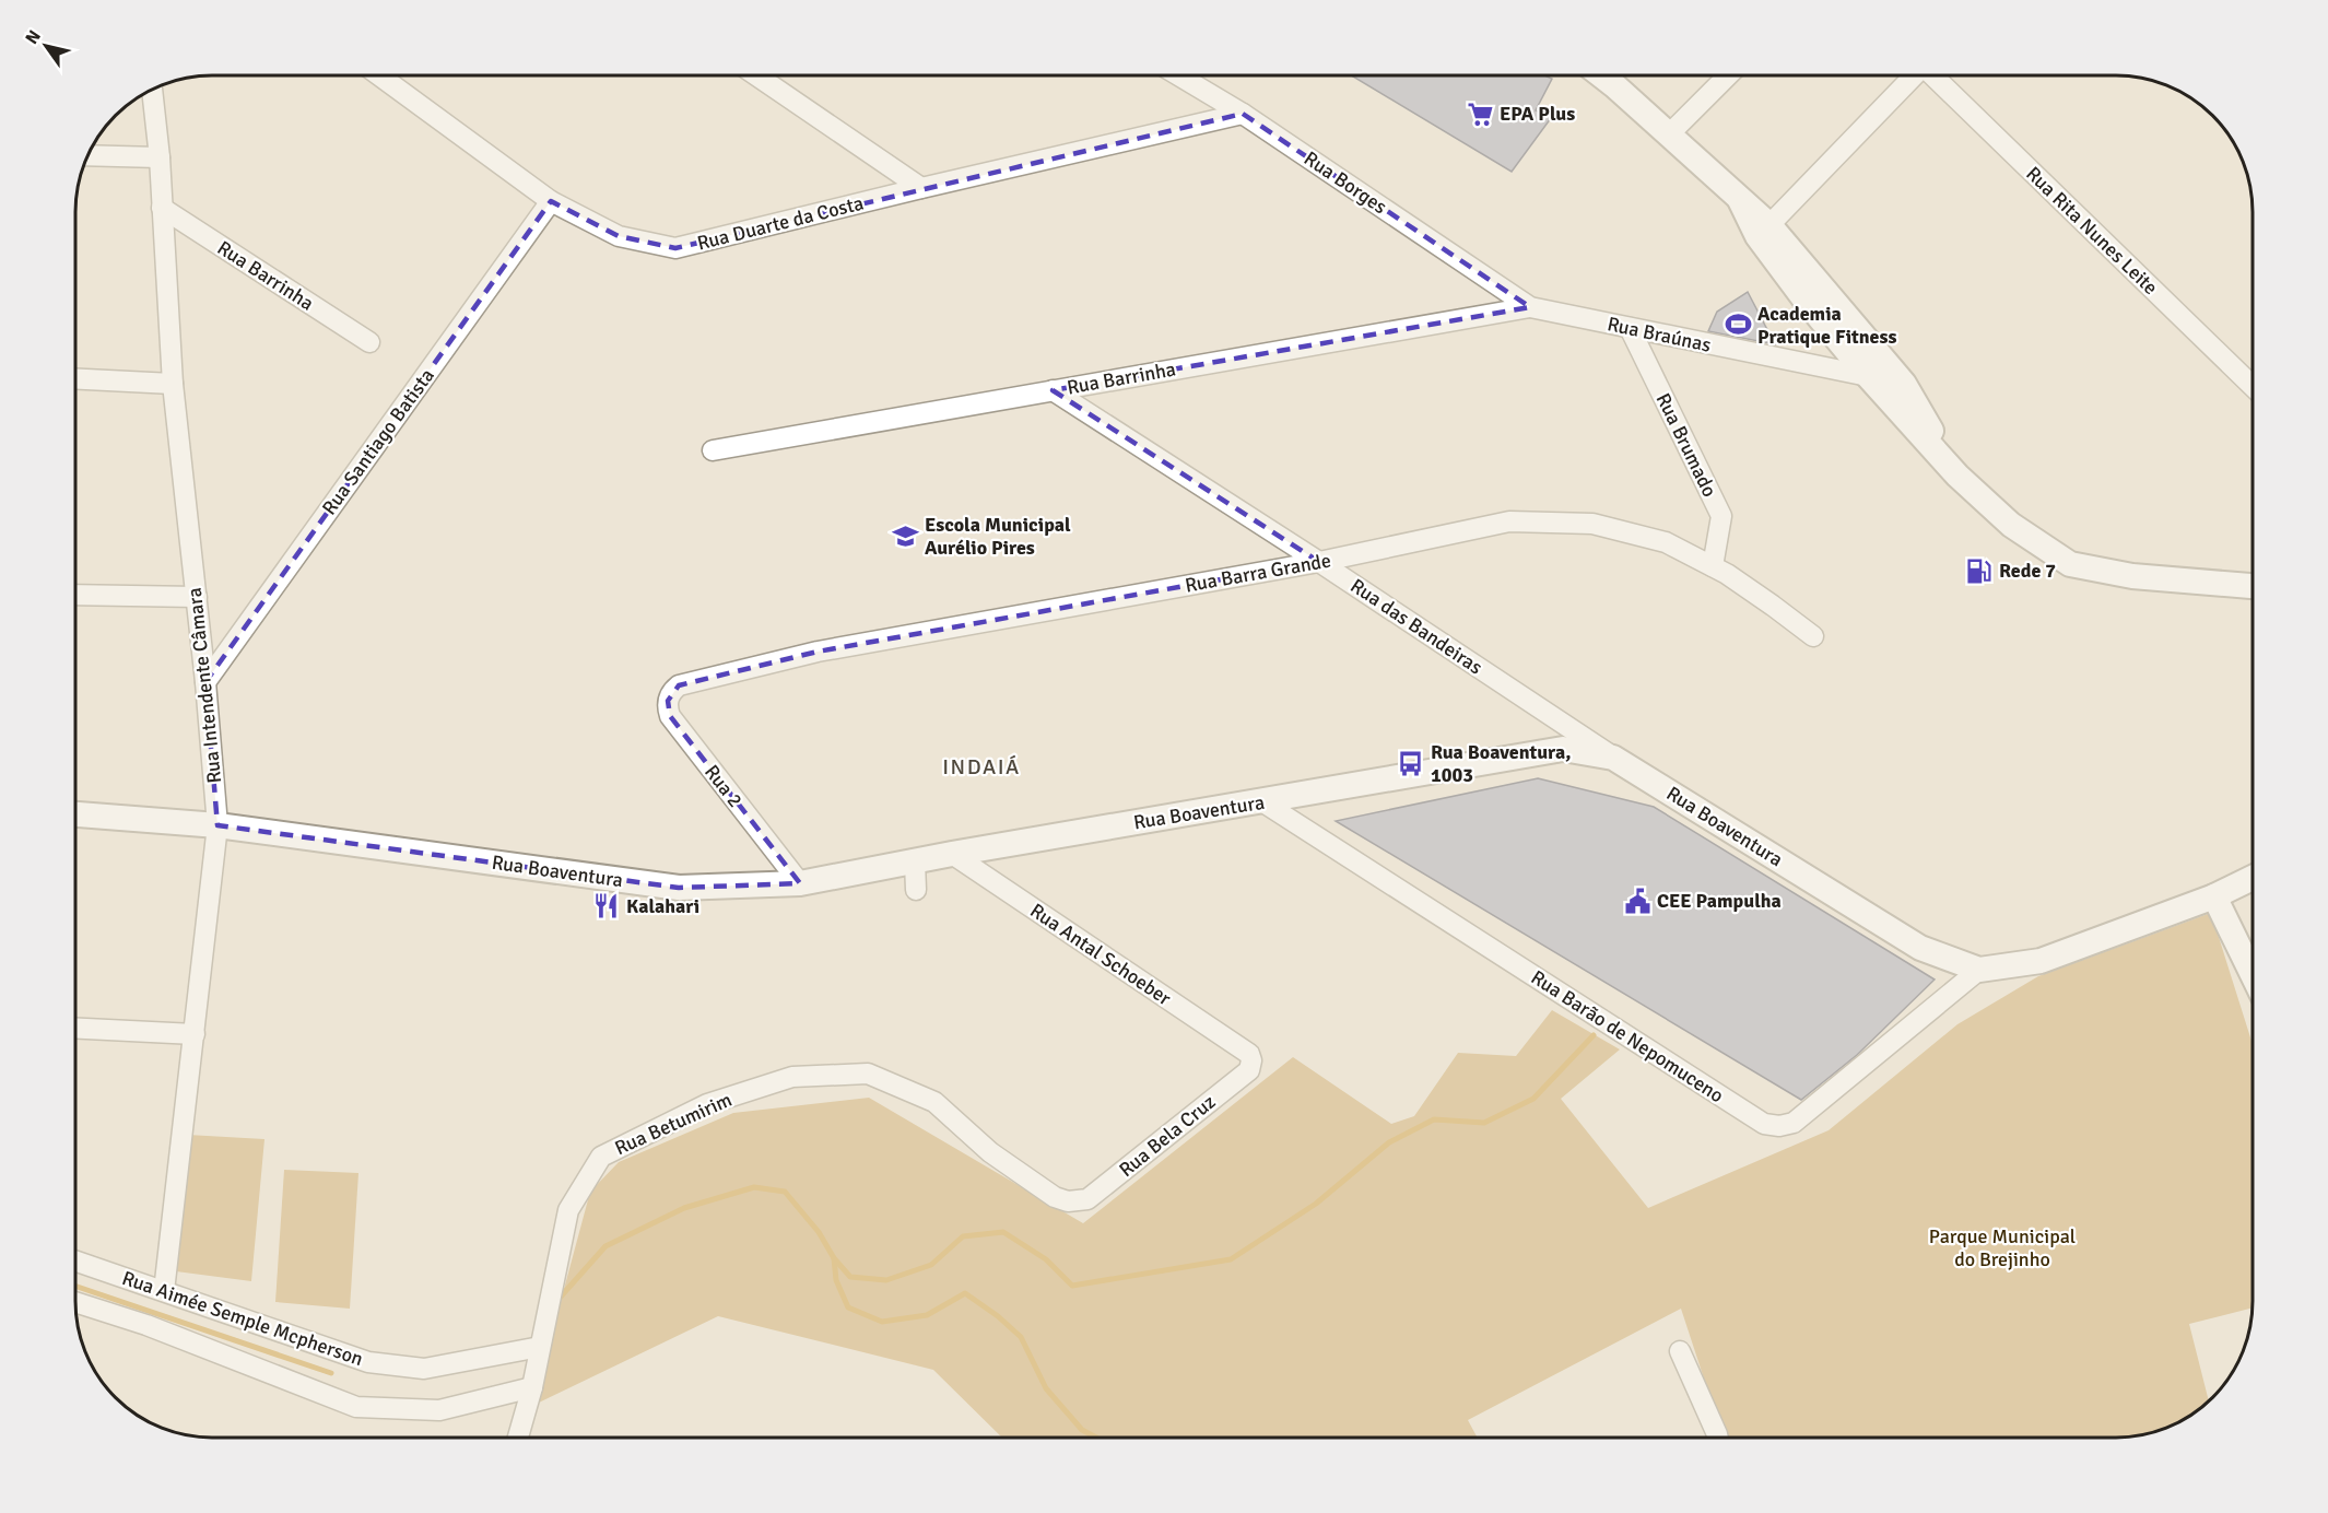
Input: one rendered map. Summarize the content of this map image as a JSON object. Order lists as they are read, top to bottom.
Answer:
{
  "streets": {
    "street": [
      "Rua Borges",
      "Rua Duarte da Costa",
      "Rua Rita Nunes Leite",
      "Rua Barrinha",
      "Rua Braúnas",
      "Rua Santiago Batista",
      "Rua Brumado",
      "Rua Barra Grande",
      "Rua das Bandeiras",
      "Rua Intendente Câmara",
      "Rua 2",
      "Rua Boaventura",
      "Rua Antal Schoeber",
      "Rua Barão de Nepomuceno",
      "Rua Betumirim",
      "Rua Bela Cruz",
      "Rua Aimée Semple Mcpherson"
    ]
  },
  "crossings": [
    ["Rua Borges", "Rua Duarte da Costa"],
    ["Rua Borges", "Rua Barrinha"],
    ["Rua Borges", "Rua Braúnas"],
    ["Rua Duarte da Costa", "Rua Santiago Batista"],
    ["Rua Barrinha", "Rua Braúnas"],
    ["Rua Barrinha", "Rua das Bandeiras"],
    ["Rua Barrinha", "Rua Intendente Câmara"],
    ["Rua Braúnas", "Rua Brumado"],
    ["Rua Santiago Batista", "Rua Intendente Câmara"],
    ["Rua Brumado", "Rua Barra Grande"],
    ["Rua Barra Grande", "Rua das Bandeiras"],
    ["Rua Barra Grande", "Rua 2"],
    ["Rua das Bandeiras", "Rua Boaventura"],
    ["Rua Intendente Câmara", "Rua Boaventura"],
    ["Rua Intendente Câmara", "Rua Aimée Semple Mcpherson"],
    ["Rua 2", "Rua Boaventura"],
    ["Rua Boaventura", "Rua Antal Schoeber"],
    ["Rua Boaventura", "Rua Barão de Nepomuceno"],
    ["Rua Antal Schoeber", "Rua Bela Cruz"],
    ["Rua Betumirim", "Rua Bela Cruz"],
    ["Rua Betumirim", "Rua Aimée Semple Mcpherson"]
  ],
  "districts": ["INDAIÁ"],
  "parks": ["Parque Municipal do Brejinho"],
  "places": {
    "supermarket": ["EPA Plus"],
    "sports": ["Academia Pratique Fitness"],
    "school or university": ["Escola Municipal Aurélio Pires"],
    "fuel station": ["Rede 7"],
    "bus stop": ["Rua Boaventura, 1003"],
    "public building": ["CEE Pampulha"],
    "restaurant": ["Kalahari"]
  },
  "north": "top left"
}
